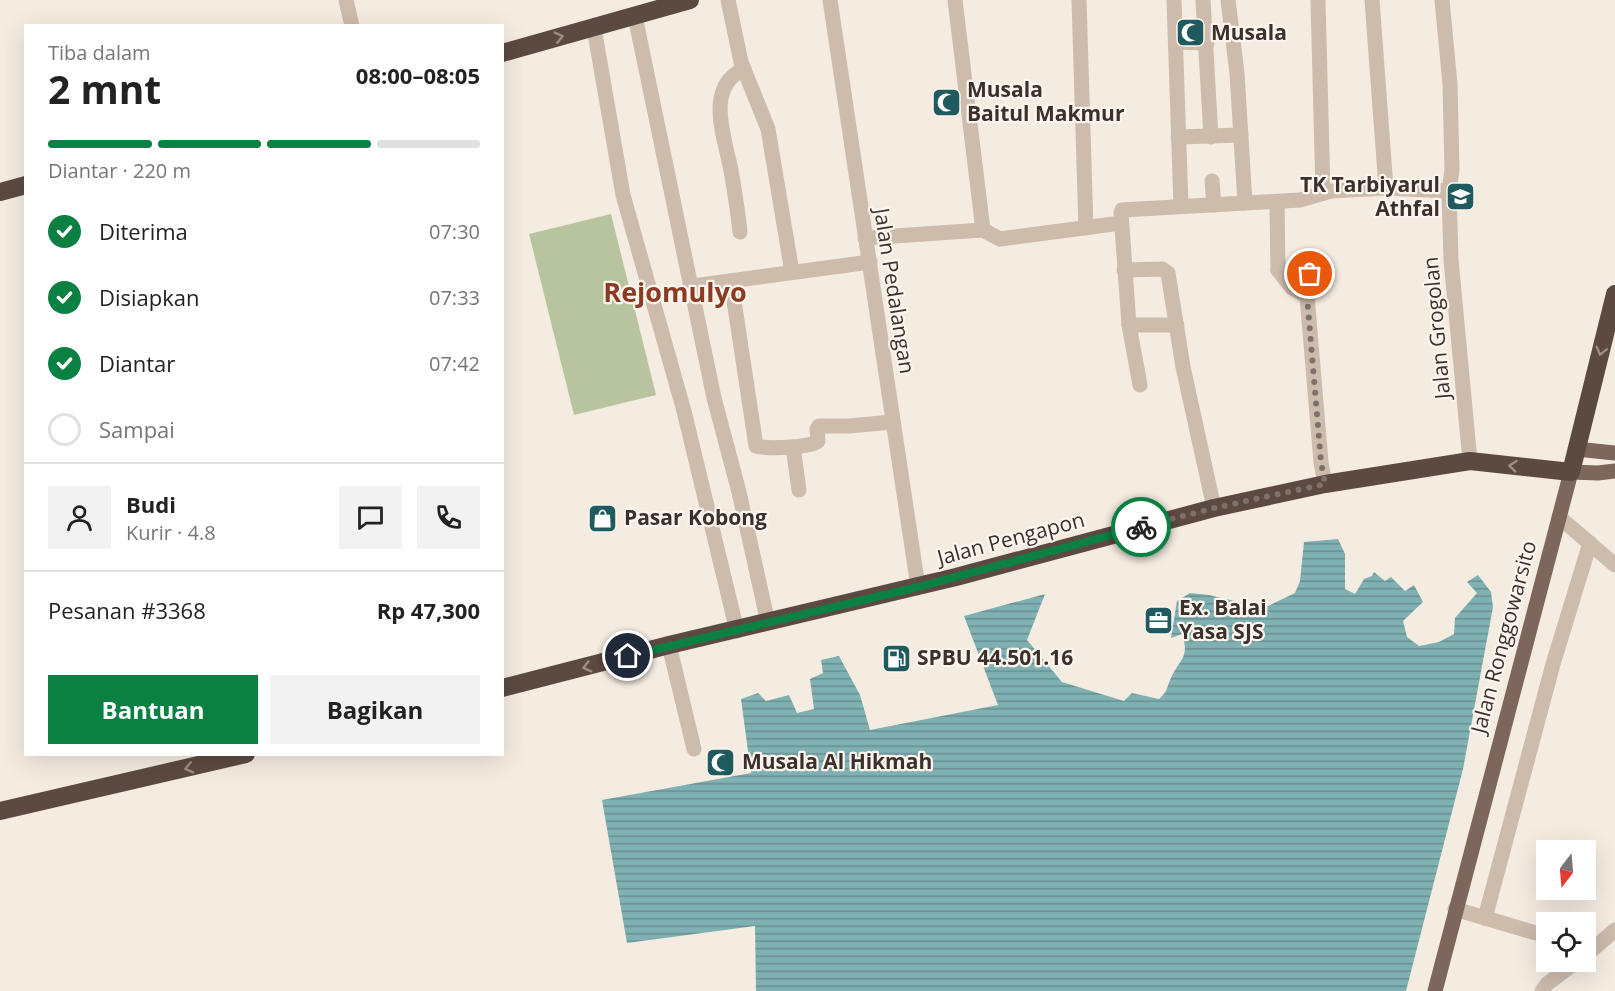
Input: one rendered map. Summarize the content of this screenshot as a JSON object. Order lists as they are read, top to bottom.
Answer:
{
  "streets": {
    "highway": ["Jalan Pengapon", "Jalan Ronggowarsito"],
    "street": ["Jalan Pedalangan", "Jalan Grogolan"]
  },
  "crossings": [
    ["Jalan Pedalangan", "Jalan Pengapon"],
    ["Jalan Grogolan", "Jalan Pengapon"],
    ["Jalan Pengapon", "Jalan Ronggowarsito"]
  ],
  "districts": ["Rejomulyo"],
  "places": {
    "mosque": ["Musala", "Musala Baitul Makmur", "Musala Al Hikmah"],
    "school or university": ["TK Tarbiyarul Athfal"],
    "shop": ["Pasar Kobong"],
    "office": ["Ex. Balai Yasa SJS"],
    "fuel station": ["SPBU 44.501.16"]
  },
  "north": "bottom",
  "page": {
    "heading": ["2 mnt", "Tiba dalam", "08:00–08:05"],
    "panel": [
      "Budi",
      "Kurir · 4.8",
      "Pesanan #3368",
      "Rp 47,300"
    ],
    "bar": "Diantar · 220 m",
    "list": [
      ["Diterima", "07:30"],
      ["Disiapkan", "07:33"],
      ["Diantar", "07:42"],
      "Sampai"
    ],
    "buttons": ["Bantuan", "Bagikan"]
  }
}
